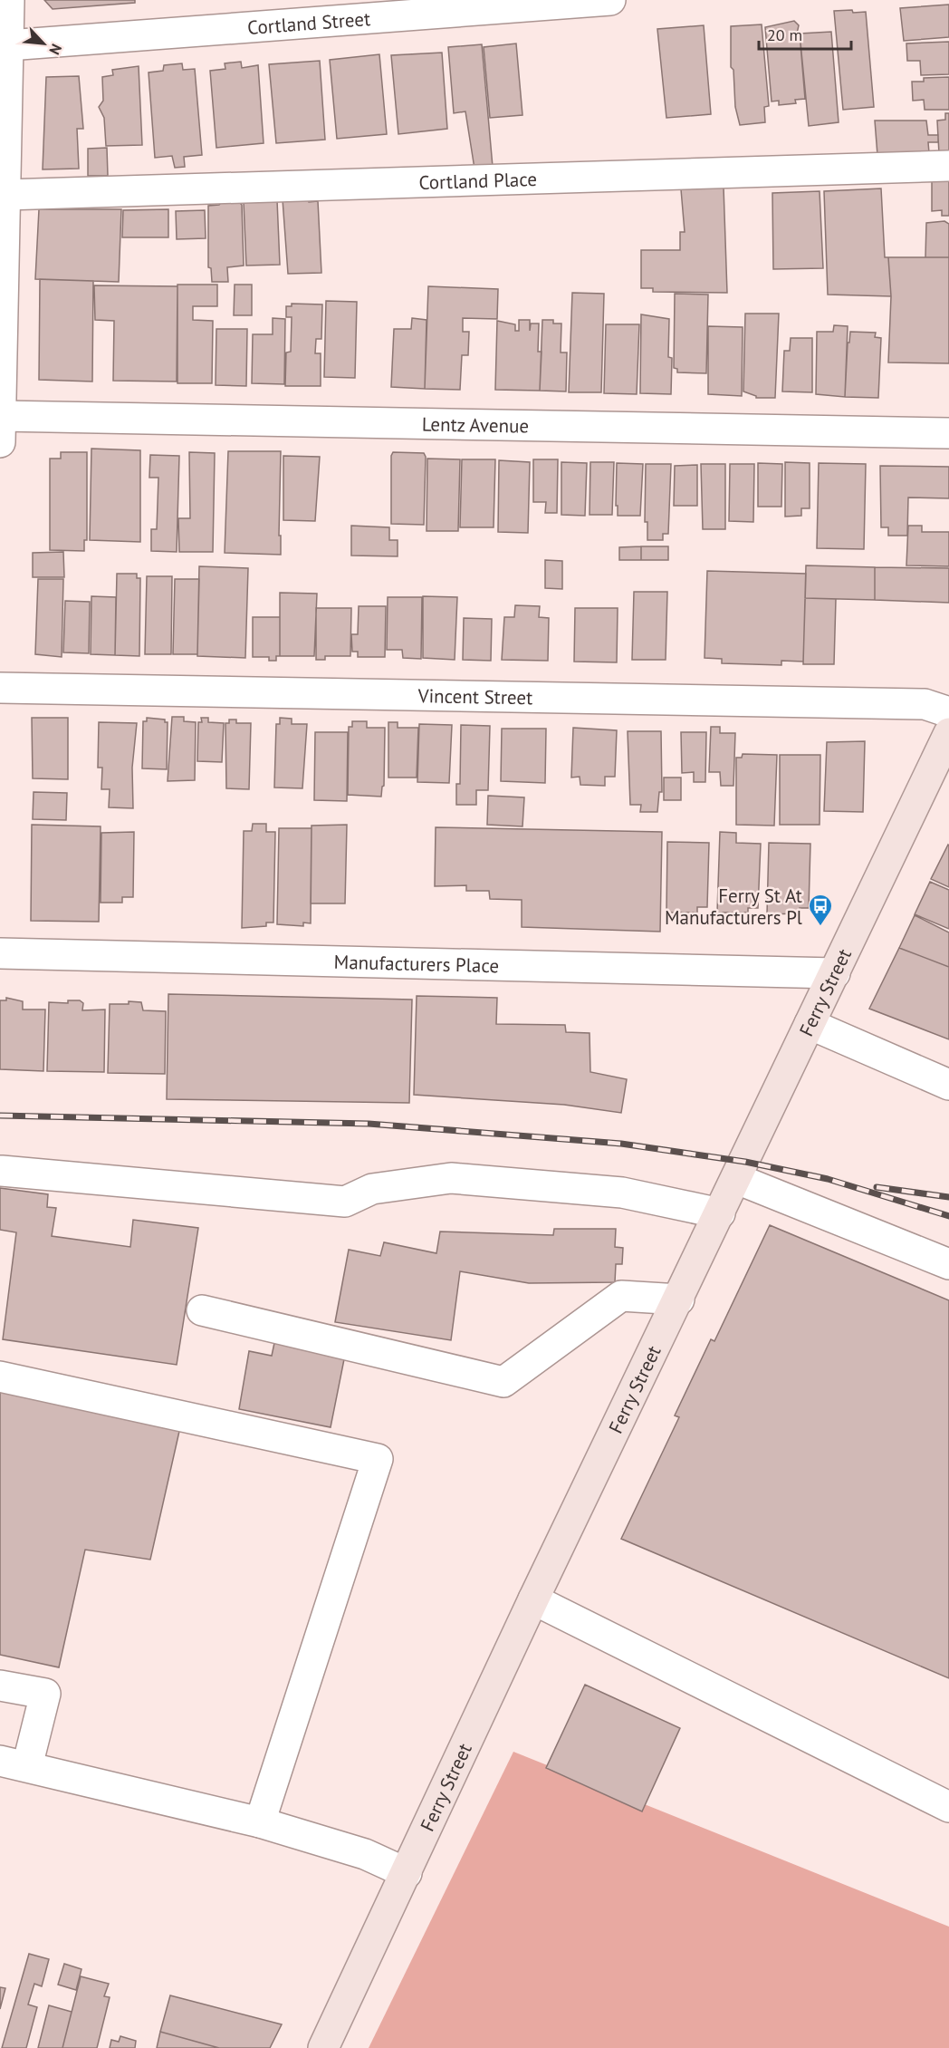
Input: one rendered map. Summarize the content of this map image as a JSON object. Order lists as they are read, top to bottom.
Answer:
{
  "streets": {
    "main road": ["Ferry Street"],
    "street": [
      "Cortland Street",
      "Cortland Place",
      "Lentz Avenue",
      "Vincent Street",
      "Manufacturers Place"
    ]
  },
  "crossings": [
    ["Manufacturers Place", "Ferry Street"]
  ],
  "places": {
    "bus stop": ["Ferry St At Manufacturers Pl"]
  },
  "scale_bar": "20 m",
  "north": "bottom right"
}
